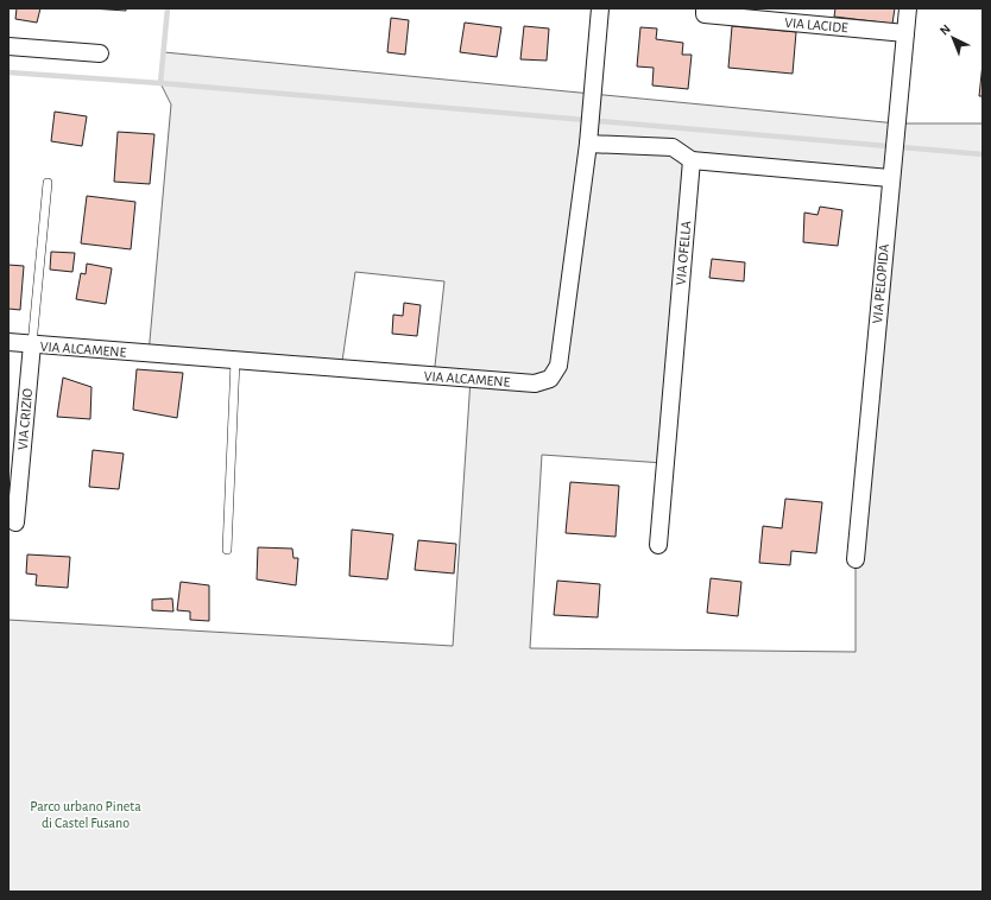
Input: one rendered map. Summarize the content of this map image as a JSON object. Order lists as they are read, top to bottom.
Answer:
{
  "streets": {
    "street": [
      "VIA LACIDE",
      "VIA OFELLA",
      "VIA PELOPIDA",
      "VIA ALCAMENE",
      "VIA CRIZIO"
    ]
  },
  "crossings": [
    ["VIA LACIDE", "VIA PELOPIDA"],
    ["VIA ALCAMENE", "VIA CRIZIO"]
  ],
  "parks": ["Parco urbano Pineta di Castel Fusano"],
  "north": "top left"
}
